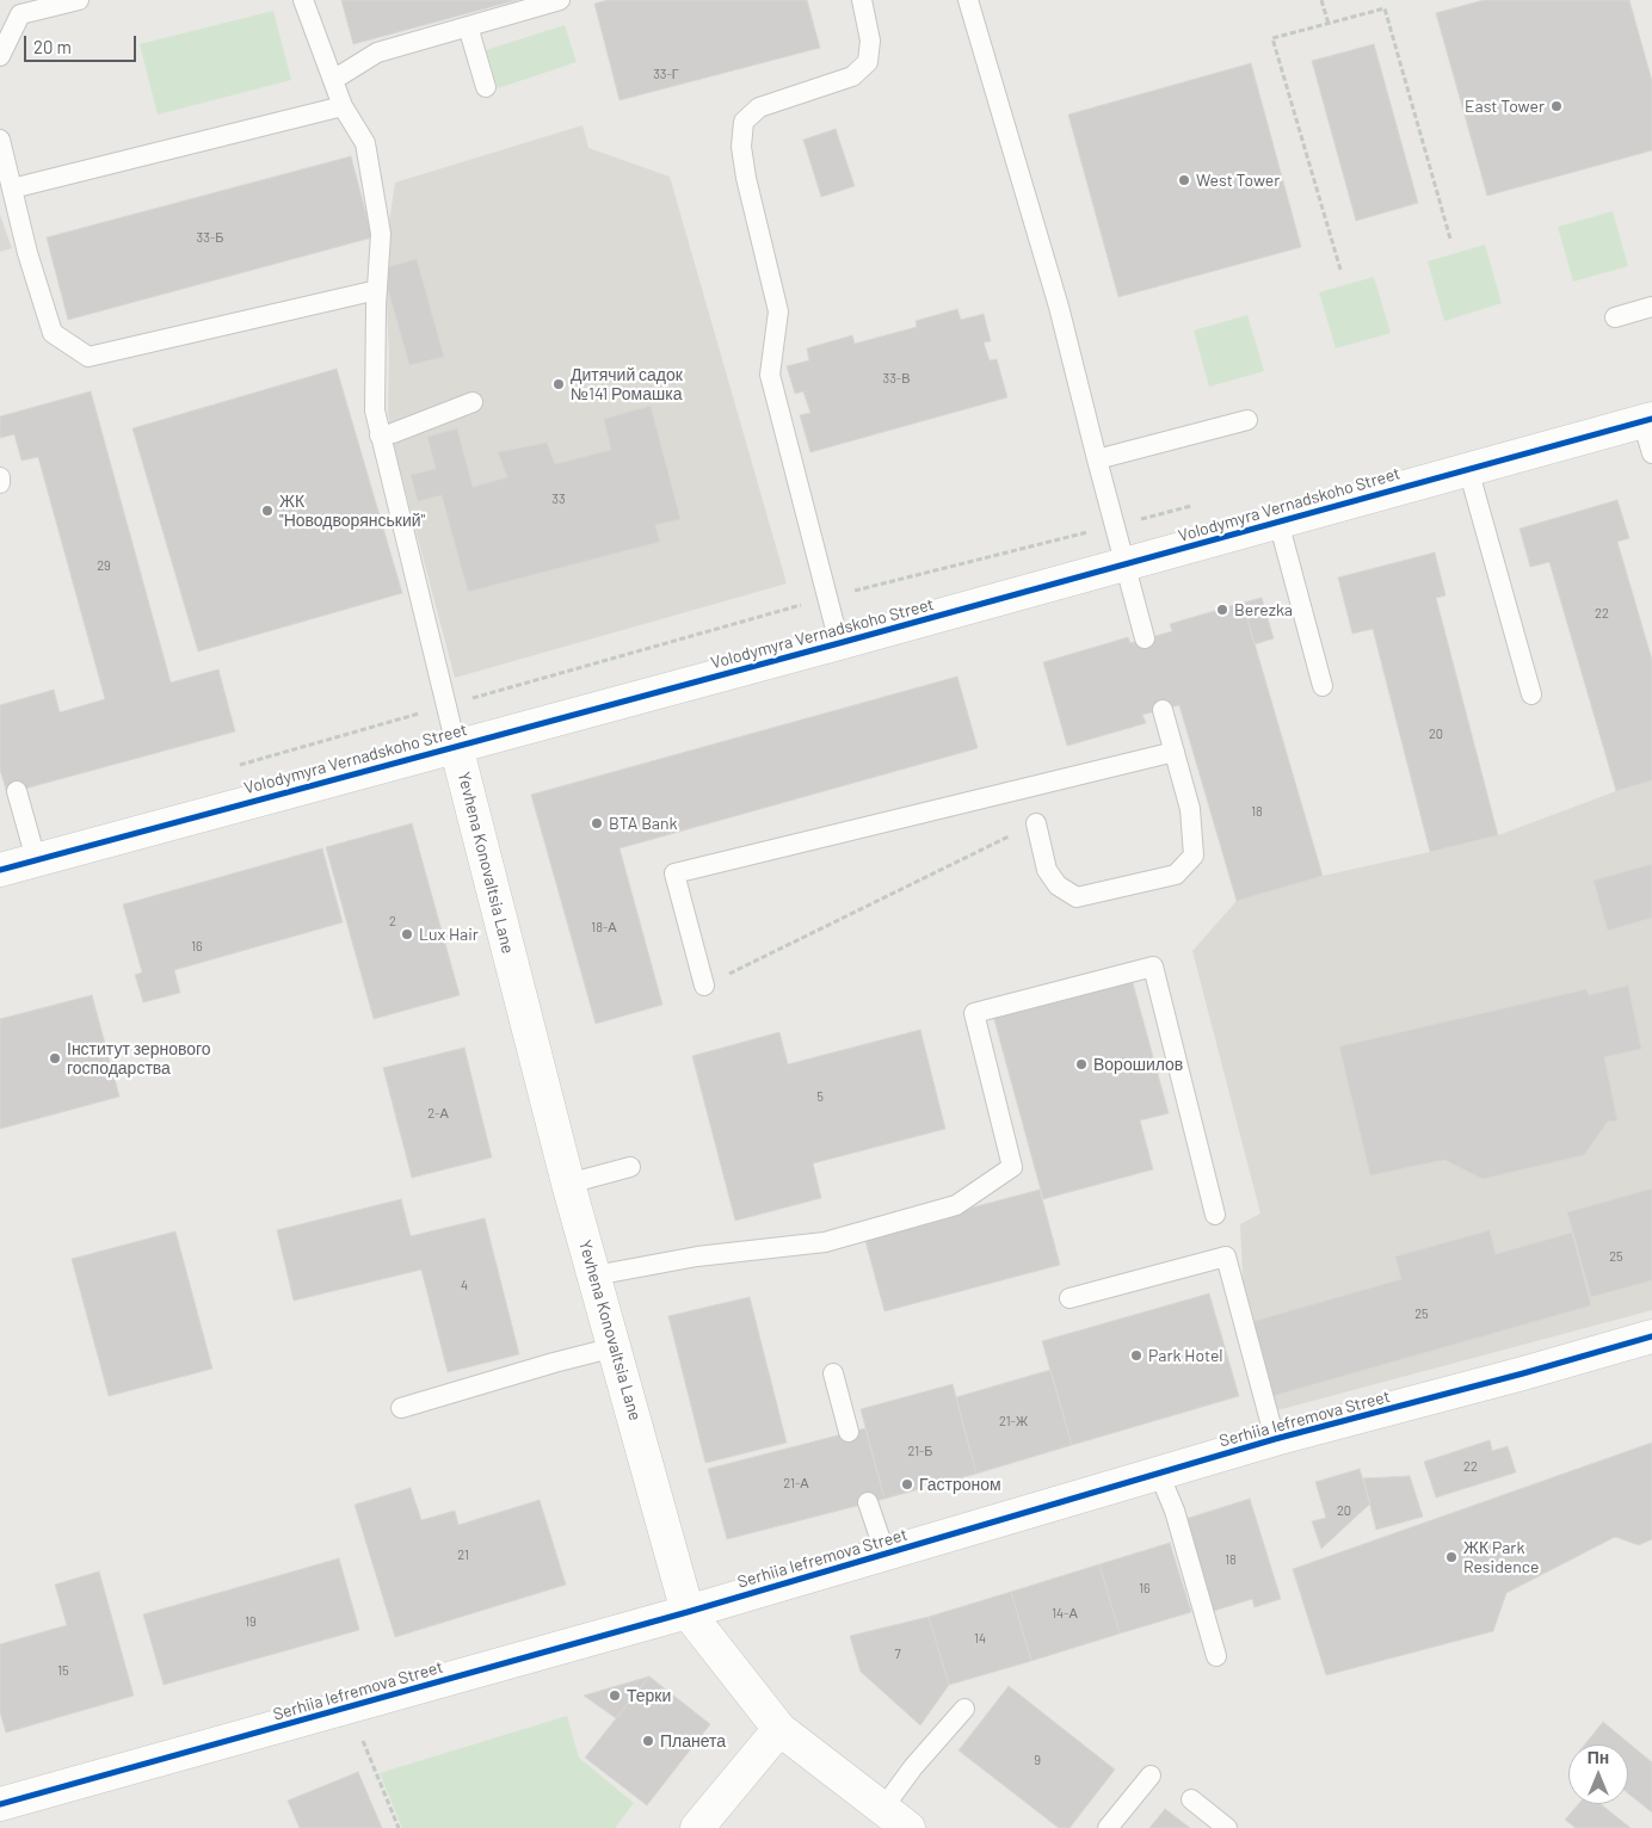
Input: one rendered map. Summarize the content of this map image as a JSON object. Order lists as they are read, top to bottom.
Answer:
{
  "streets": {
    "street": ["Volodymyra Vernadskoho Street", "Yevhena Konovaltsia Lane", "Serhiia Iefremova Street"]
  },
  "crossings": [
    ["Volodymyra Vernadskoho Street", "Yevhena Konovaltsia Lane"],
    ["Yevhena Konovaltsia Lane", "Serhiia Iefremova Street"]
  ],
  "places": [
    "East Tower",
    "West Tower",
    "Дитячий садок №141 Ромашка",
    "ЖК \"Новодворянський\"",
    "Berezka",
    "BTA Bank",
    "Lux Hair",
    "Інститут зернового господарства",
    "Ворошилов",
    "Park Hotel",
    "Гастроном",
    "ЖК Park Residence",
    "Терки",
    "Планета"
  ],
  "house_numbers": [
    "33-Г",
    "33-Б",
    "33-В",
    "33",
    "29",
    "22",
    "20",
    "18",
    "2",
    "18-А",
    "16",
    "5",
    "2-А",
    "25",
    "4",
    "25",
    "21-Ж",
    "21-Б",
    "22",
    "21-А",
    "20",
    "21",
    "18",
    "16",
    "14-А",
    "19",
    "14",
    "7",
    "15",
    "9"
  ],
  "scale_bar": "20 m",
  "north": "top"
}
